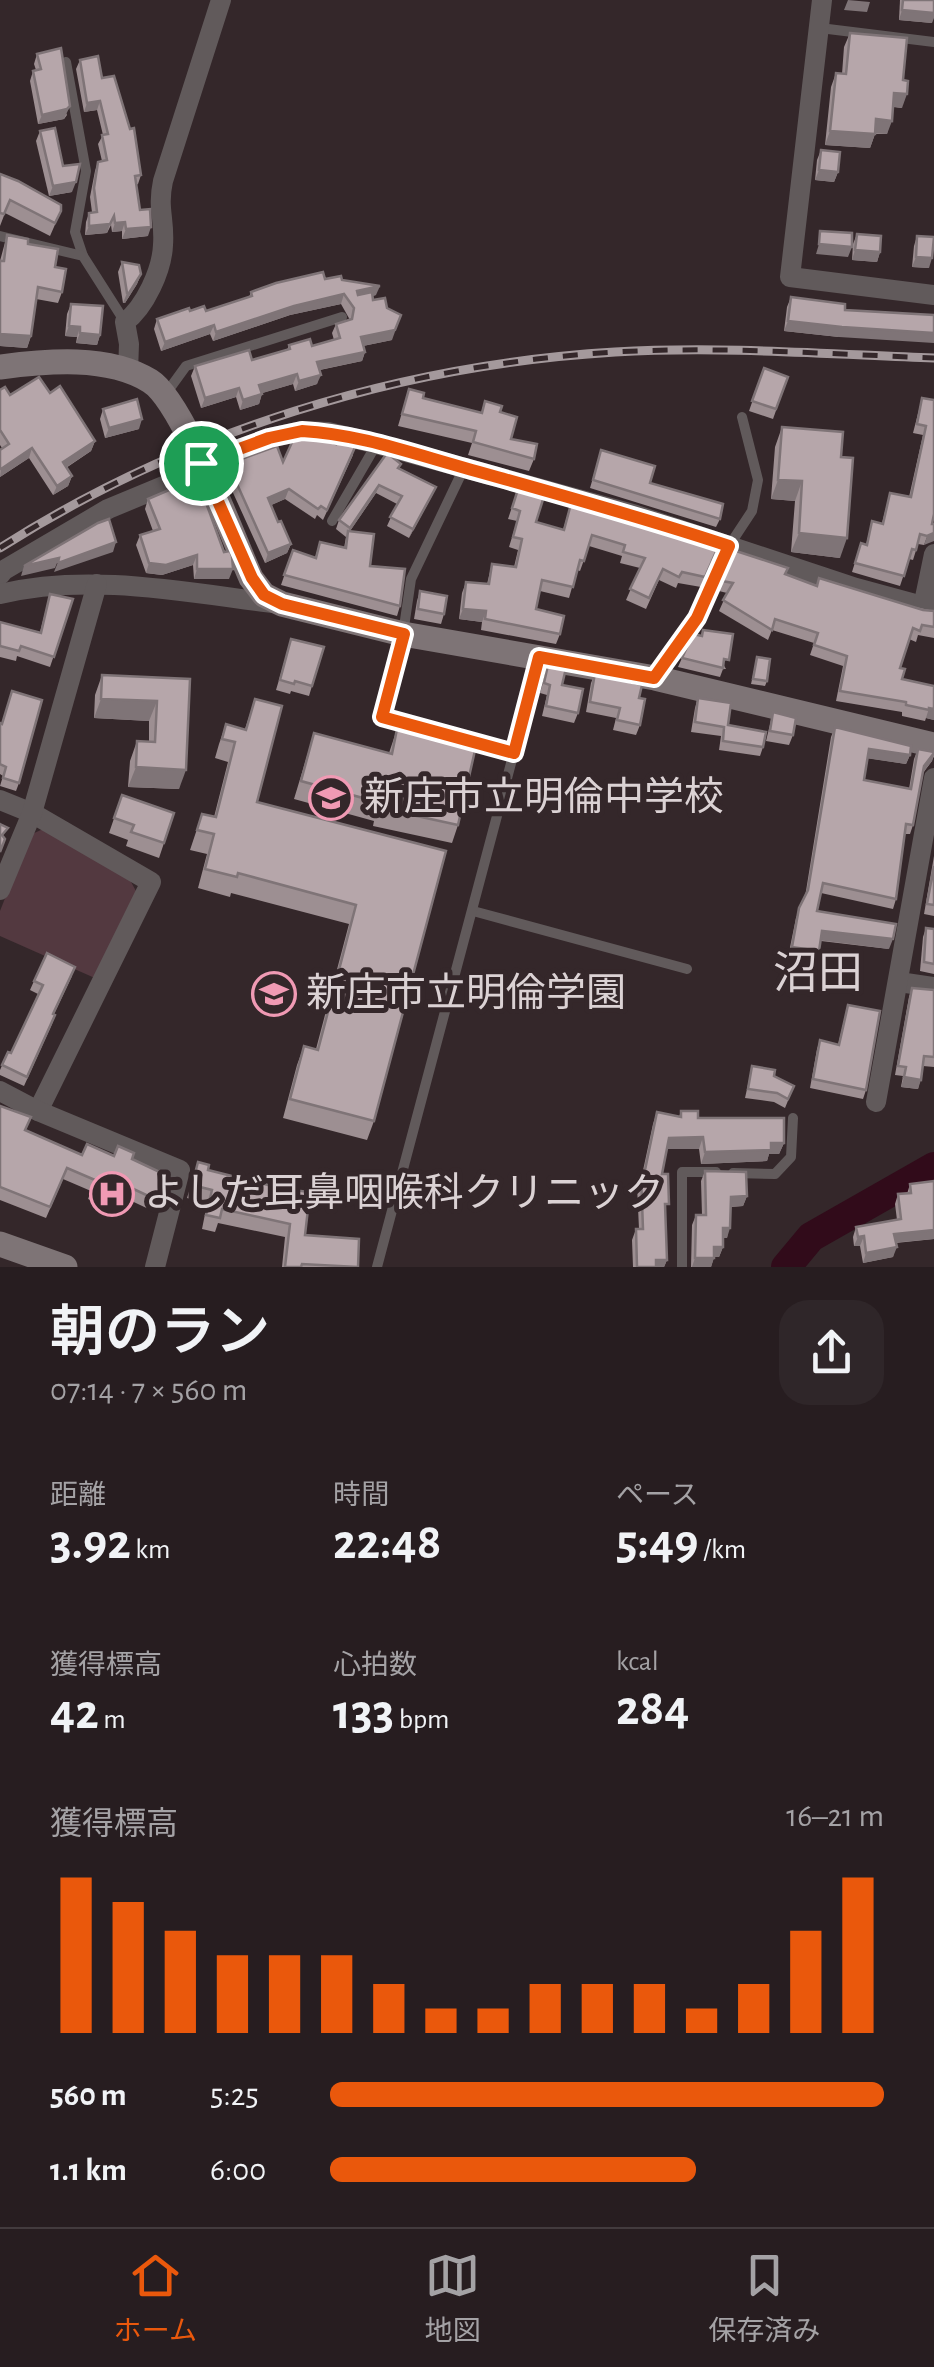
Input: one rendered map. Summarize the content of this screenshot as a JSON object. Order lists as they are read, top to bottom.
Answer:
{
  "districts": ["沼田"],
  "places": {
    "school or university": ["新庄市立明倫中学校", "新庄市立明倫学園"],
    "hospital": ["よしだ耳鼻咽喉科クリニック"]
  },
  "page": {
    "heading": ["朝のラン", "07:14 · 7 × 560 m"],
    "stats": [
      ["距離", "3.92 km"],
      ["時間", "22:48"],
      ["ペース", "5:49 /km"],
      ["獲得標高", "42 m"],
      ["心拍数", "133 bpm"],
      ["kcal", "284"]
    ],
    "chart": ["獲得標高", "16–21 m"],
    "list": [
      {
        "name": "560 m",
        "note": "5:25"
      },
      {
        "name": "1.1 km",
        "note": "6:00"
      }
    ],
    "tabs": ["ホーム", "地図", "保存済み"]
  }
}
